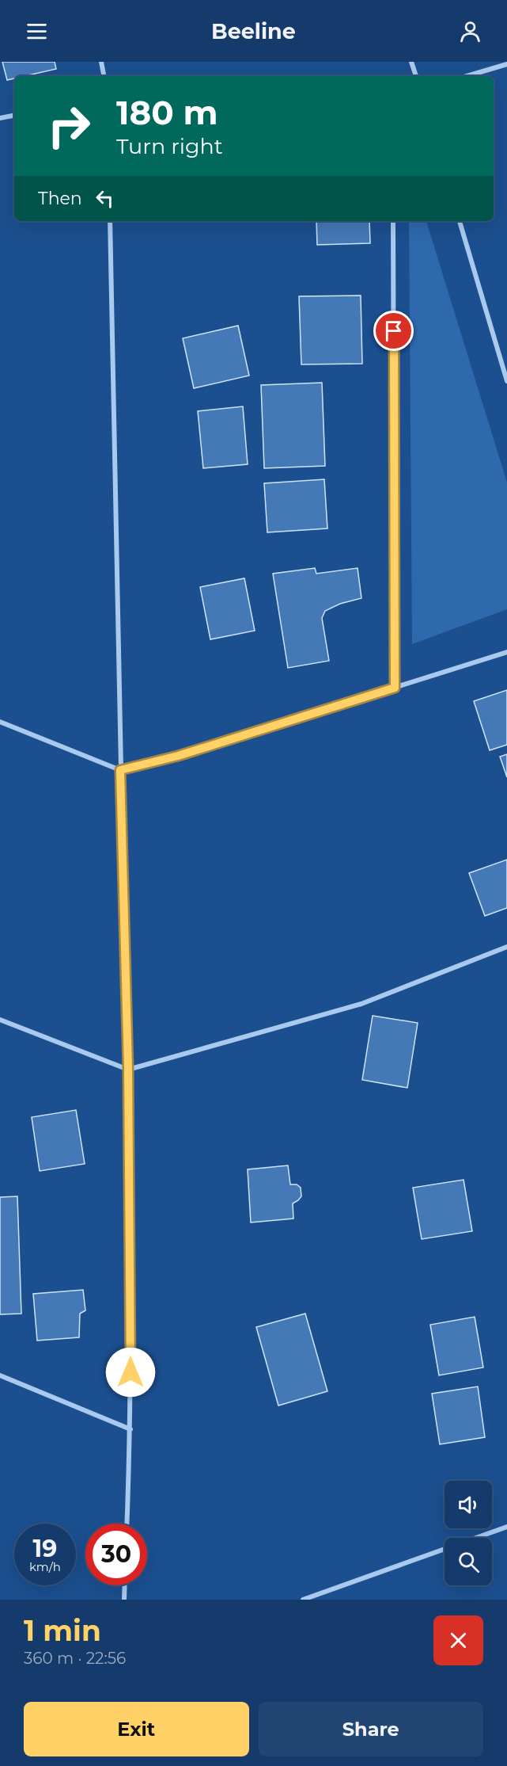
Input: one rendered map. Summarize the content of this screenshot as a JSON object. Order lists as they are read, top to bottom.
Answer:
{
  "page": {
    "header": "Beeline",
    "turn": ["180 m", "Turn right"],
    "then": "Then",
    "speed": "19 km/h",
    "limit": "30",
    "heading": ["1 min", "360 m · 22:56"],
    "buttons": ["Exit", "Share"]
  }
}
